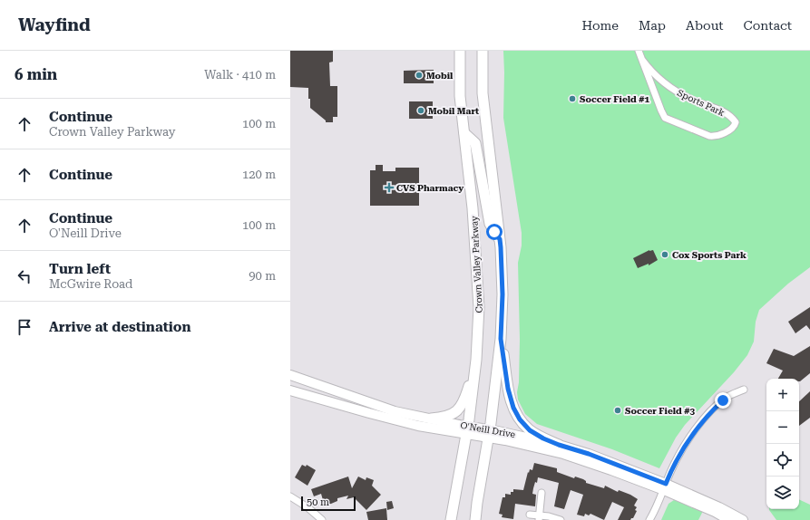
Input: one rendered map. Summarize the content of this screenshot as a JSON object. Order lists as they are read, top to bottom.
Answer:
{
  "streets": {
    "main road": ["Crown Valley Parkway", "O'Neill Drive"],
    "street": ["Sports Park"]
  },
  "crossings": [
    ["Crown Valley Parkway", "O'Neill Drive"]
  ],
  "places": {
    "other": [
      "Mobil",
      "Soccer Field #1",
      "Mobil Mart",
      "Cox Sports Park",
      "Soccer Field #3"
    ],
    "health": ["CVS Pharmacy"]
  },
  "scale_bar": "50 m",
  "page": {
    "header": "Wayfind",
    "nav": [
      "Home",
      "Map",
      "About",
      "Contact"
    ],
    "heading": ["6 min", "Walk · 410 m"],
    "list": [
      ["Continue", "Crown Valley Parkway", "100 m"],
      ["Continue", "120 m"],
      ["Continue", "O'Neill Drive", "100 m"],
      ["Turn left", "McGwire Road", "90 m"],
      "Arrive at destination"
    ],
    "map_buttons": ["+", "−"],
    "scale": "50 m"
  }
}
